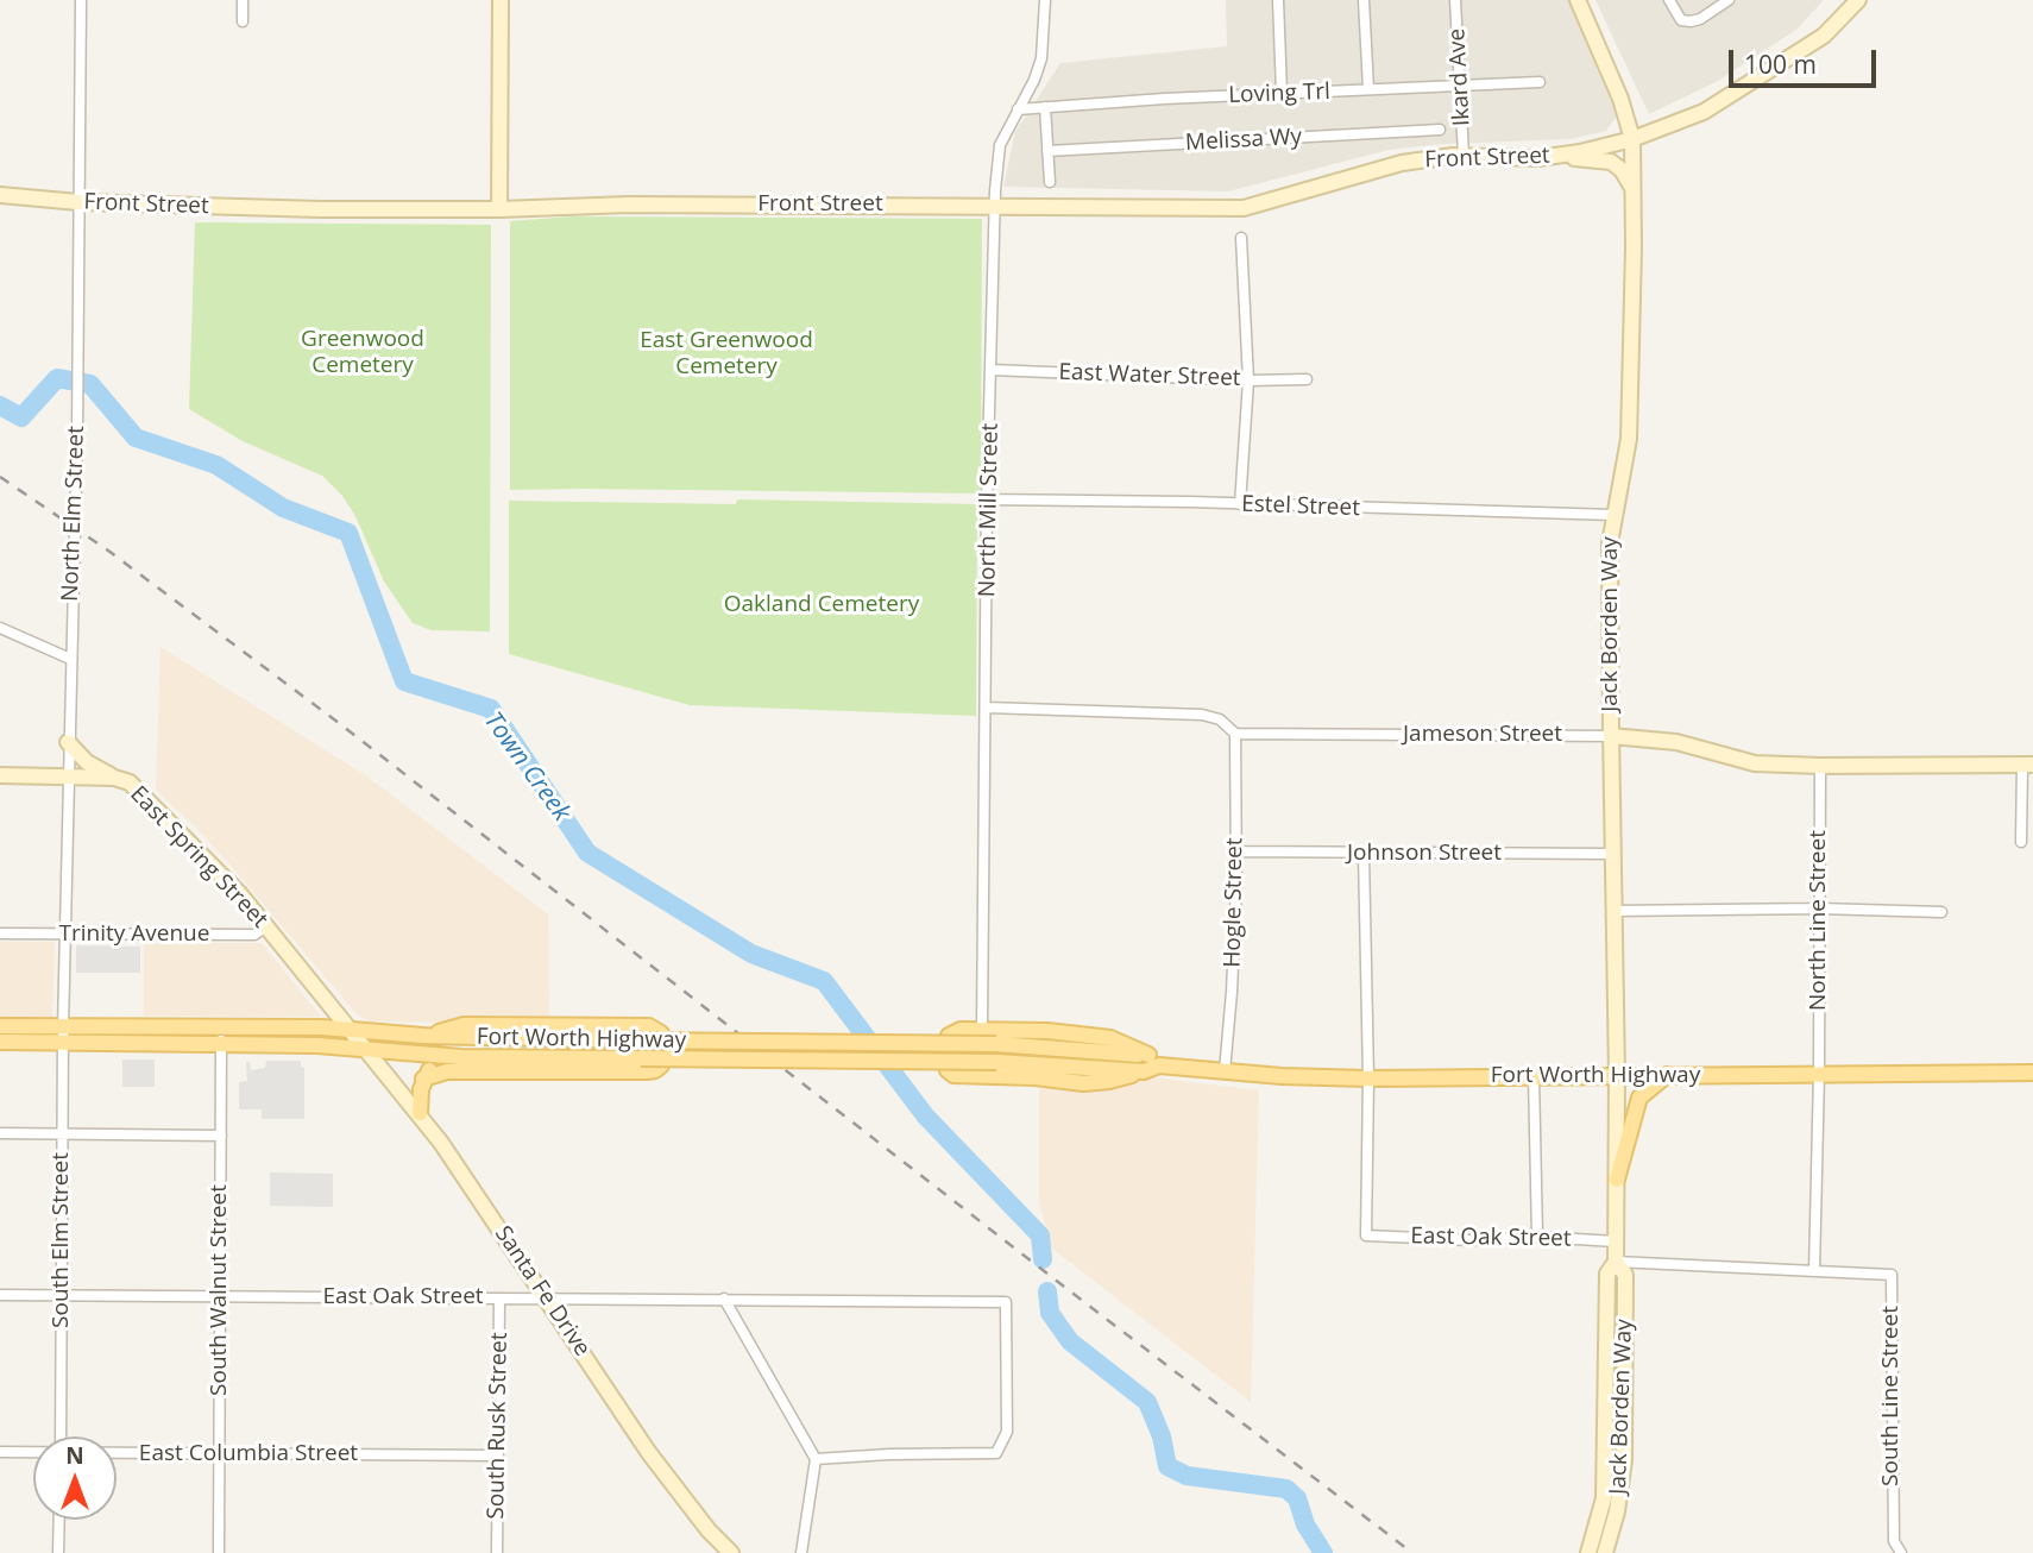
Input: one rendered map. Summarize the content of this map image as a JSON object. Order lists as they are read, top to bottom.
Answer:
{
  "streets": {
    "main road": ["Fort Worth Highway"],
    "street": [
      "Ikard Ave",
      "Loving Trl",
      "Melissa Wy",
      "Front Street",
      "East Water Street",
      "Estel Street",
      "North Mill Street",
      "North Elm Street",
      "Jack Borden Way",
      "Jameson Street",
      "Johnson Street",
      "East Spring Street",
      "Hogle Street",
      "North Line Street",
      "Trinity Avenue",
      "East Oak Street",
      "South Elm Street",
      "South Walnut Street",
      "Santa Fe Drive",
      "South Line Street",
      "South Rusk Street",
      "East Columbia Street"
    ]
  },
  "crossings": [
    ["Ikard Ave", "Loving Trl"],
    ["Ikard Ave", "Front Street"],
    ["Loving Trl", "North Mill Street"],
    ["Front Street", "North Mill Street"],
    ["Front Street", "North Elm Street"],
    ["Front Street", "Jack Borden Way"],
    ["East Water Street", "North Mill Street"],
    ["Estel Street", "North Mill Street"],
    ["Estel Street", "Jack Borden Way"],
    ["North Mill Street", "Jameson Street"],
    ["North Elm Street", "East Spring Street"],
    ["North Elm Street", "Trinity Avenue"],
    ["North Elm Street", "Fort Worth Highway"],
    ["North Elm Street", "South Elm Street"],
    ["Jack Borden Way", "Jameson Street"],
    ["Jack Borden Way", "Johnson Street"],
    ["Jack Borden Way", "Fort Worth Highway"],
    ["Jack Borden Way", "East Oak Street"],
    ["Jameson Street", "Hogle Street"],
    ["Jameson Street", "North Line Street"],
    ["Johnson Street", "Hogle Street"],
    ["East Spring Street", "Trinity Avenue"],
    ["East Spring Street", "Fort Worth Highway"],
    ["East Spring Street", "Santa Fe Drive"],
    ["Hogle Street", "Fort Worth Highway"],
    ["North Line Street", "Fort Worth Highway"],
    ["Fort Worth Highway", "East Oak Street"],
    ["Fort Worth Highway", "South Elm Street"],
    ["Fort Worth Highway", "South Walnut Street"],
    ["Fort Worth Highway", "Santa Fe Drive"],
    ["East Oak Street", "South Elm Street"],
    ["East Oak Street", "South Walnut Street"],
    ["East Oak Street", "Santa Fe Drive"],
    ["East Oak Street", "South Rusk Street"],
    ["South Walnut Street", "East Columbia Street"],
    ["South Rusk Street", "East Columbia Street"]
  ],
  "water": ["Town Creek"],
  "parks": ["Greenwood Cemetery", "East Greenwood Cemetery", "Oakland Cemetery"],
  "scale_bar": "100 m",
  "north": "top"
}
